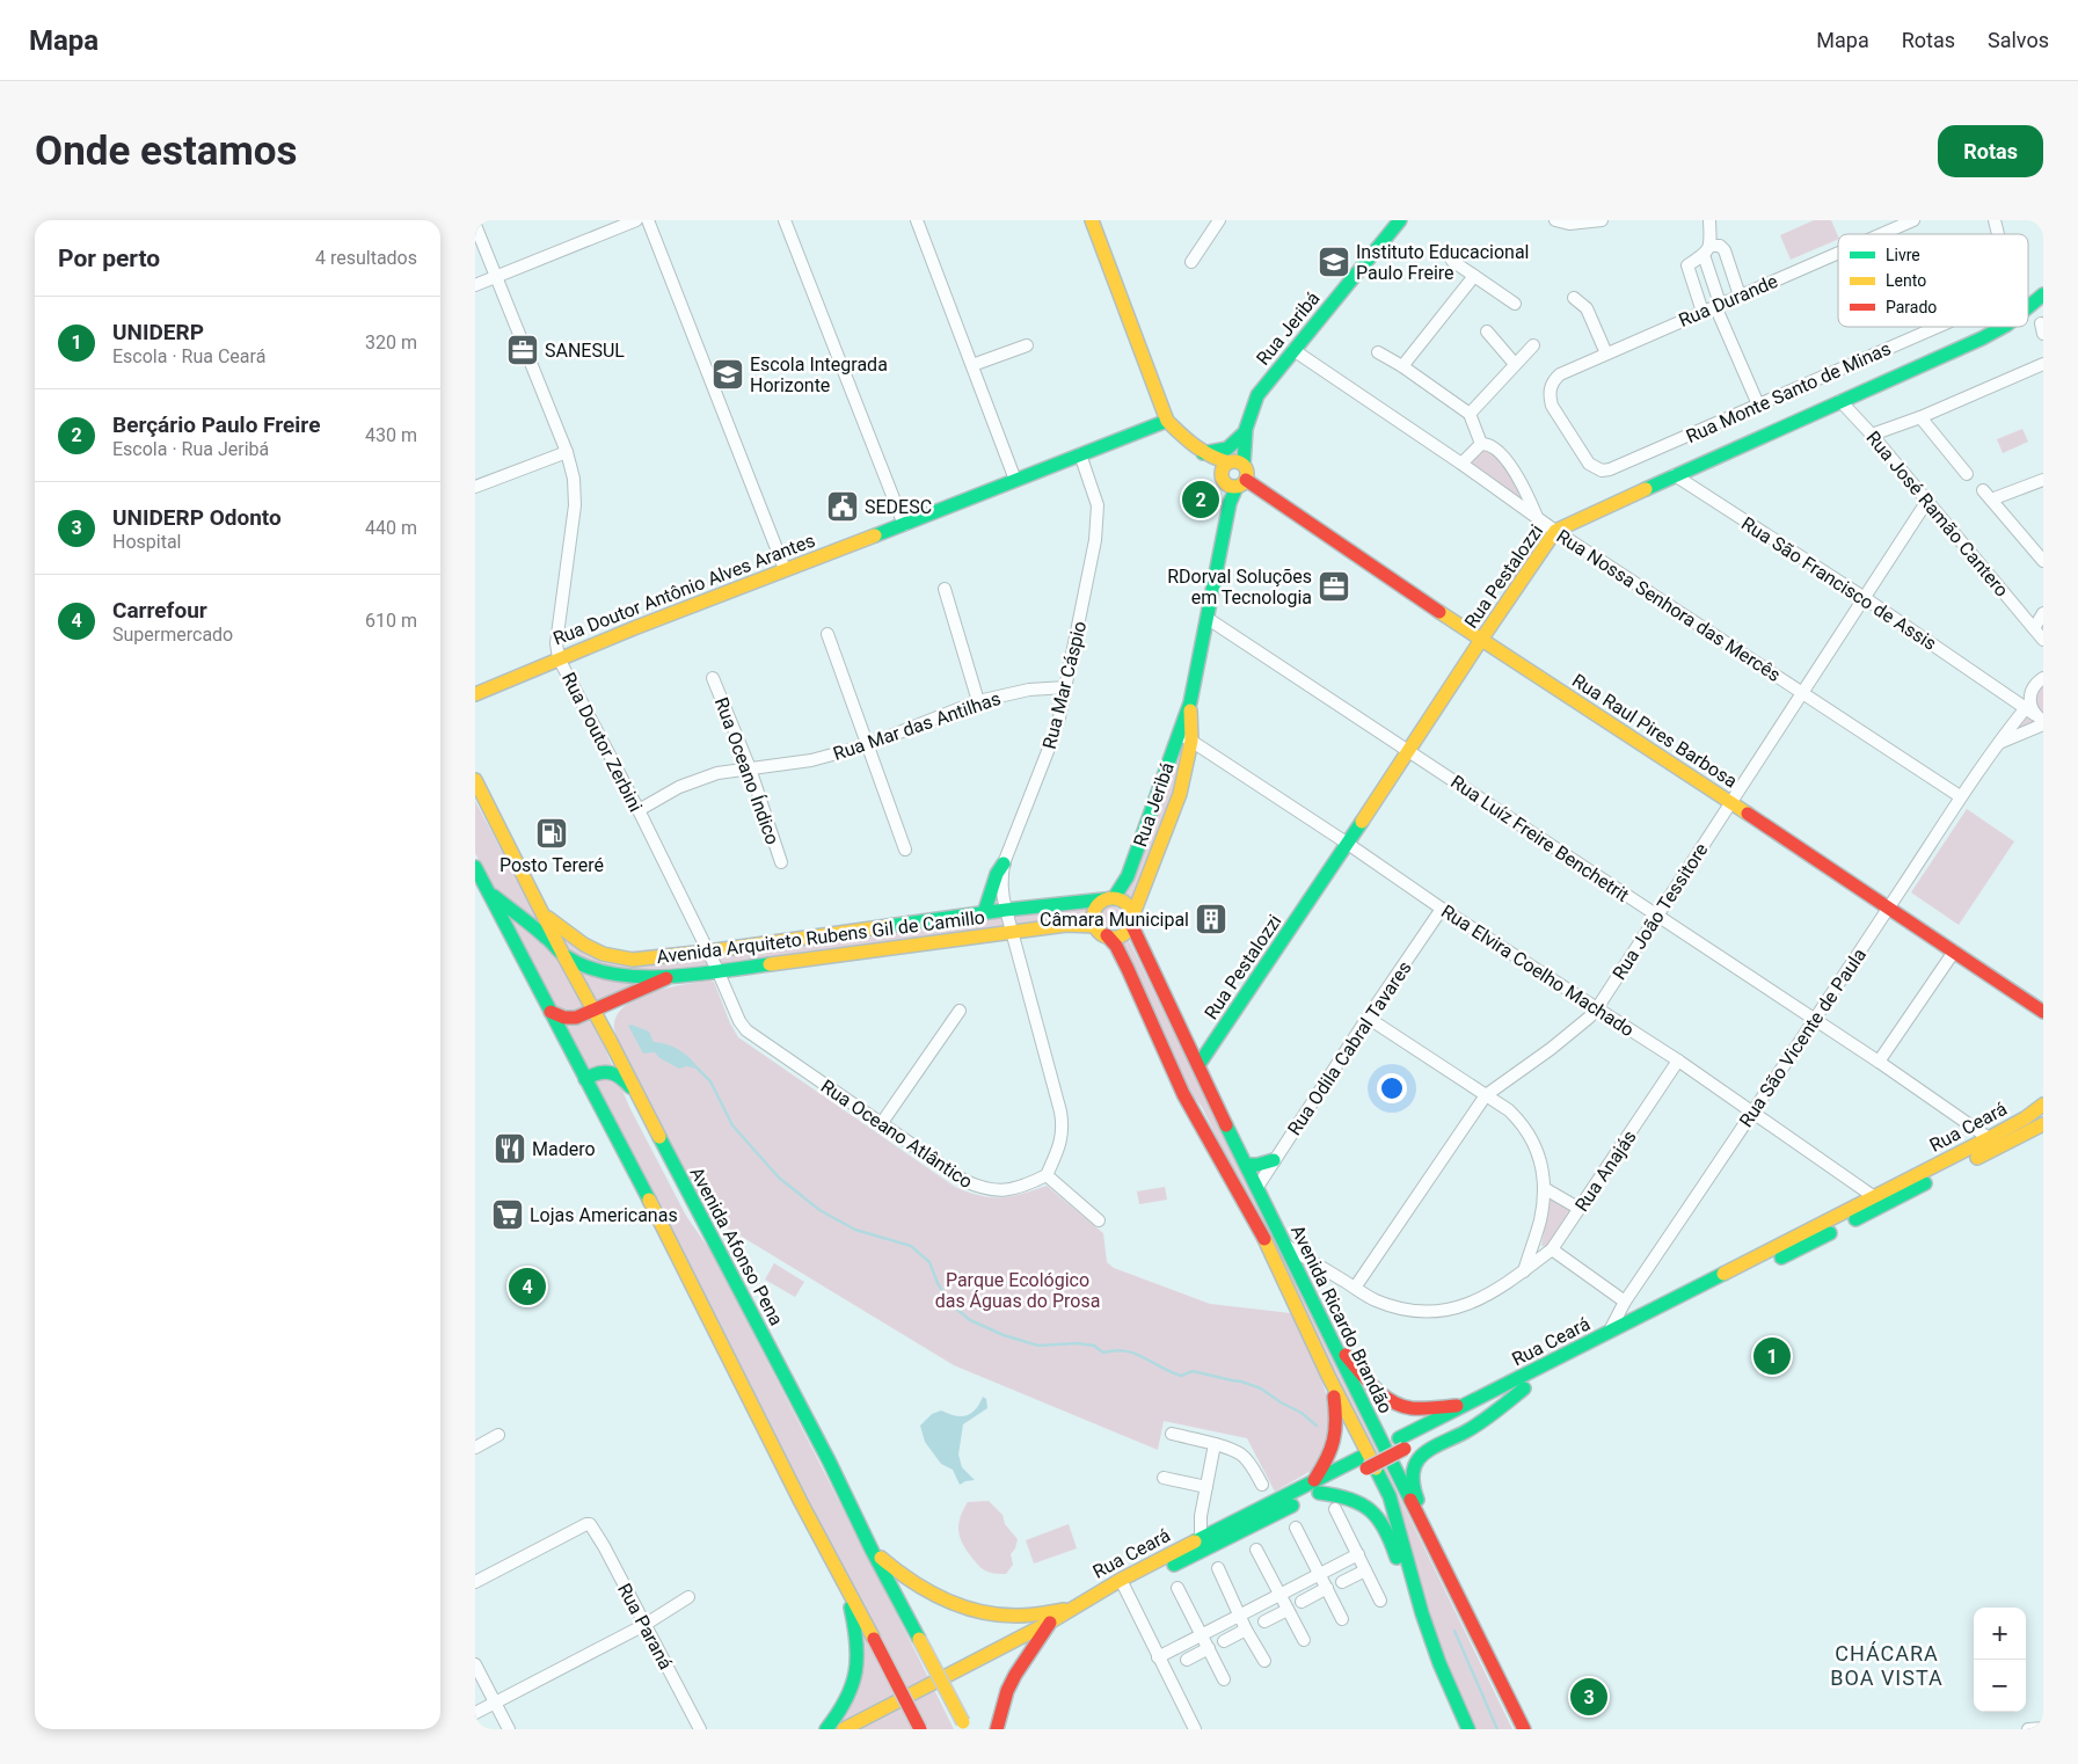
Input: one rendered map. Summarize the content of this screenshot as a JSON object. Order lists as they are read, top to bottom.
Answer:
{
  "streets": {
    "main road": [
      "Rua Jeribá",
      "Rua Pestalozzi",
      "Rua Doutor Antônio Alves Arantes",
      "Rua Raul Pires Barbosa",
      "Avenida Arquiteto Rubens Gil de Camillo",
      "Rua Ceará",
      "Avenida Afonso Pena",
      "Avenida Ricardo Brandão"
    ],
    "street": [
      "Rua Durande",
      "Rua Monte Santo de Minas",
      "Rua José Ramão Cantero",
      "Rua São Francisco de Assis",
      "Rua Nossa Senhora das Mercês",
      "Rua Mar Cáspio",
      "Rua Mar das Antilhas",
      "Rua Doutor Zerbini",
      "Rua Oceano Índico",
      "Rua Luíz Freire Benchetrit",
      "Rua João Tessitore",
      "Rua Elvira Coelho Machado",
      "Rua São Vicente de Paula",
      "Rua Odila Cabral Tavares",
      "Rua Oceano Atlântico",
      "Rua Anajás",
      "Rua Paraná"
    ]
  },
  "crossings": [
    ["Rua Durande", "Rua Monte Santo de Minas"],
    ["Rua Jeribá", "Rua Nossa Senhora das Mercês"],
    ["Rua Jeribá", "Rua Raul Pires Barbosa"],
    ["Rua Jeribá", "Rua Luíz Freire Benchetrit"],
    ["Rua Jeribá", "Avenida Arquiteto Rubens Gil de Camillo"],
    ["Rua Jeribá", "Rua Elvira Coelho Machado"],
    ["Rua Jeribá", "Avenida Ricardo Brandão"],
    ["Rua José Ramão Cantero", "Rua Pestalozzi"],
    ["Rua José Ramão Cantero", "Rua João Tessitore"],
    ["Rua Pestalozzi", "Rua São Francisco de Assis"],
    ["Rua Pestalozzi", "Rua Nossa Senhora das Mercês"],
    ["Rua Pestalozzi", "Rua Raul Pires Barbosa"],
    ["Rua Pestalozzi", "Rua Luíz Freire Benchetrit"],
    ["Rua Pestalozzi", "Rua Elvira Coelho Machado"],
    ["Rua Pestalozzi", "Avenida Ricardo Brandão"],
    ["Rua São Francisco de Assis", "Rua João Tessitore"],
    ["Rua São Francisco de Assis", "Rua São Vicente de Paula"],
    ["Rua Doutor Antônio Alves Arantes", "Rua Mar Cáspio"],
    ["Rua Doutor Antônio Alves Arantes", "Rua Raul Pires Barbosa"],
    ["Rua Doutor Antônio Alves Arantes", "Rua Doutor Zerbini"],
    ["Rua Nossa Senhora das Mercês", "Rua João Tessitore"],
    ["Rua Nossa Senhora das Mercês", "Rua São Vicente de Paula"],
    ["Rua Mar Cáspio", "Rua Mar das Antilhas"],
    ["Rua Mar Cáspio", "Avenida Arquiteto Rubens Gil de Camillo"],
    ["Rua Mar das Antilhas", "Rua Doutor Zerbini"],
    ["Rua Mar das Antilhas", "Rua Oceano Índico"],
    ["Rua Raul Pires Barbosa", "Rua João Tessitore"],
    ["Rua Raul Pires Barbosa", "Rua São Vicente de Paula"],
    ["Rua Doutor Zerbini", "Avenida Arquiteto Rubens Gil de Camillo"],
    ["Rua Doutor Zerbini", "Rua Oceano Atlântico"],
    ["Rua Luíz Freire Benchetrit", "Rua João Tessitore"],
    ["Rua Luíz Freire Benchetrit", "Rua São Vicente de Paula"],
    ["Rua Luíz Freire Benchetrit", "Rua Ceará"],
    ["Rua João Tessitore", "Rua Elvira Coelho Machado"],
    ["Rua João Tessitore", "Rua Anajás"],
    ["Avenida Arquiteto Rubens Gil de Camillo", "Rua Oceano Atlântico"],
    ["Avenida Arquiteto Rubens Gil de Camillo", "Avenida Afonso Pena"],
    ["Avenida Arquiteto Rubens Gil de Camillo", "Avenida Ricardo Brandão"],
    ["Rua Elvira Coelho Machado", "Rua São Vicente de Paula"],
    ["Rua Elvira Coelho Machado", "Rua Odila Cabral Tavares"],
    ["Rua Elvira Coelho Machado", "Rua Ceará"],
    ["Rua Elvira Coelho Machado", "Rua Anajás"],
    ["Rua São Vicente de Paula", "Rua Ceará"],
    ["Rua Odila Cabral Tavares", "Avenida Ricardo Brandão"],
    ["Rua Anajás", "Avenida Ricardo Brandão"]
  ],
  "districts": ["CHÁCARA BOA VISTA"],
  "parks": ["Parque Ecológico das Águas do Prosa"],
  "places": {
    "school or university": ["Instituto Educacional Paulo Freire", "Escola Integrada Horizonte"],
    "office": ["SANESUL", "RDorval Soluções em Tecnologia"],
    "public building": ["SEDESC"],
    "fuel station": ["Posto Tereré"],
    "building": ["Câmara Municipal"],
    "restaurant": ["Madero"],
    "supermarket": ["Lojas Americanas"]
  },
  "legend": ["Livre", "Lento", "Parado"],
  "page": {
    "header": "Mapa",
    "nav": ["Mapa", "Rotas", "Salvos"],
    "buttons": "Rotas",
    "title": "Onde estamos",
    "heading": ["Por perto", "4 resultados"],
    "list": [
      {
        "mark": "1",
        "name": "UNIDERP",
        "note": "Escola · Rua Ceará",
        "value": "320 m"
      },
      {
        "mark": "2",
        "name": "Berçário Paulo Freire",
        "note": "Escola · Rua Jeribá",
        "value": "430 m"
      },
      {
        "mark": "3",
        "name": "UNIDERP Odonto",
        "note": "Hospital",
        "value": "440 m"
      },
      {
        "mark": "4",
        "name": "Carrefour",
        "note": "Supermercado",
        "value": "610 m"
      }
    ],
    "pins": [
      "2",
      "4",
      "1",
      "3"
    ],
    "map_buttons": ["+", "−"]
  }
}
